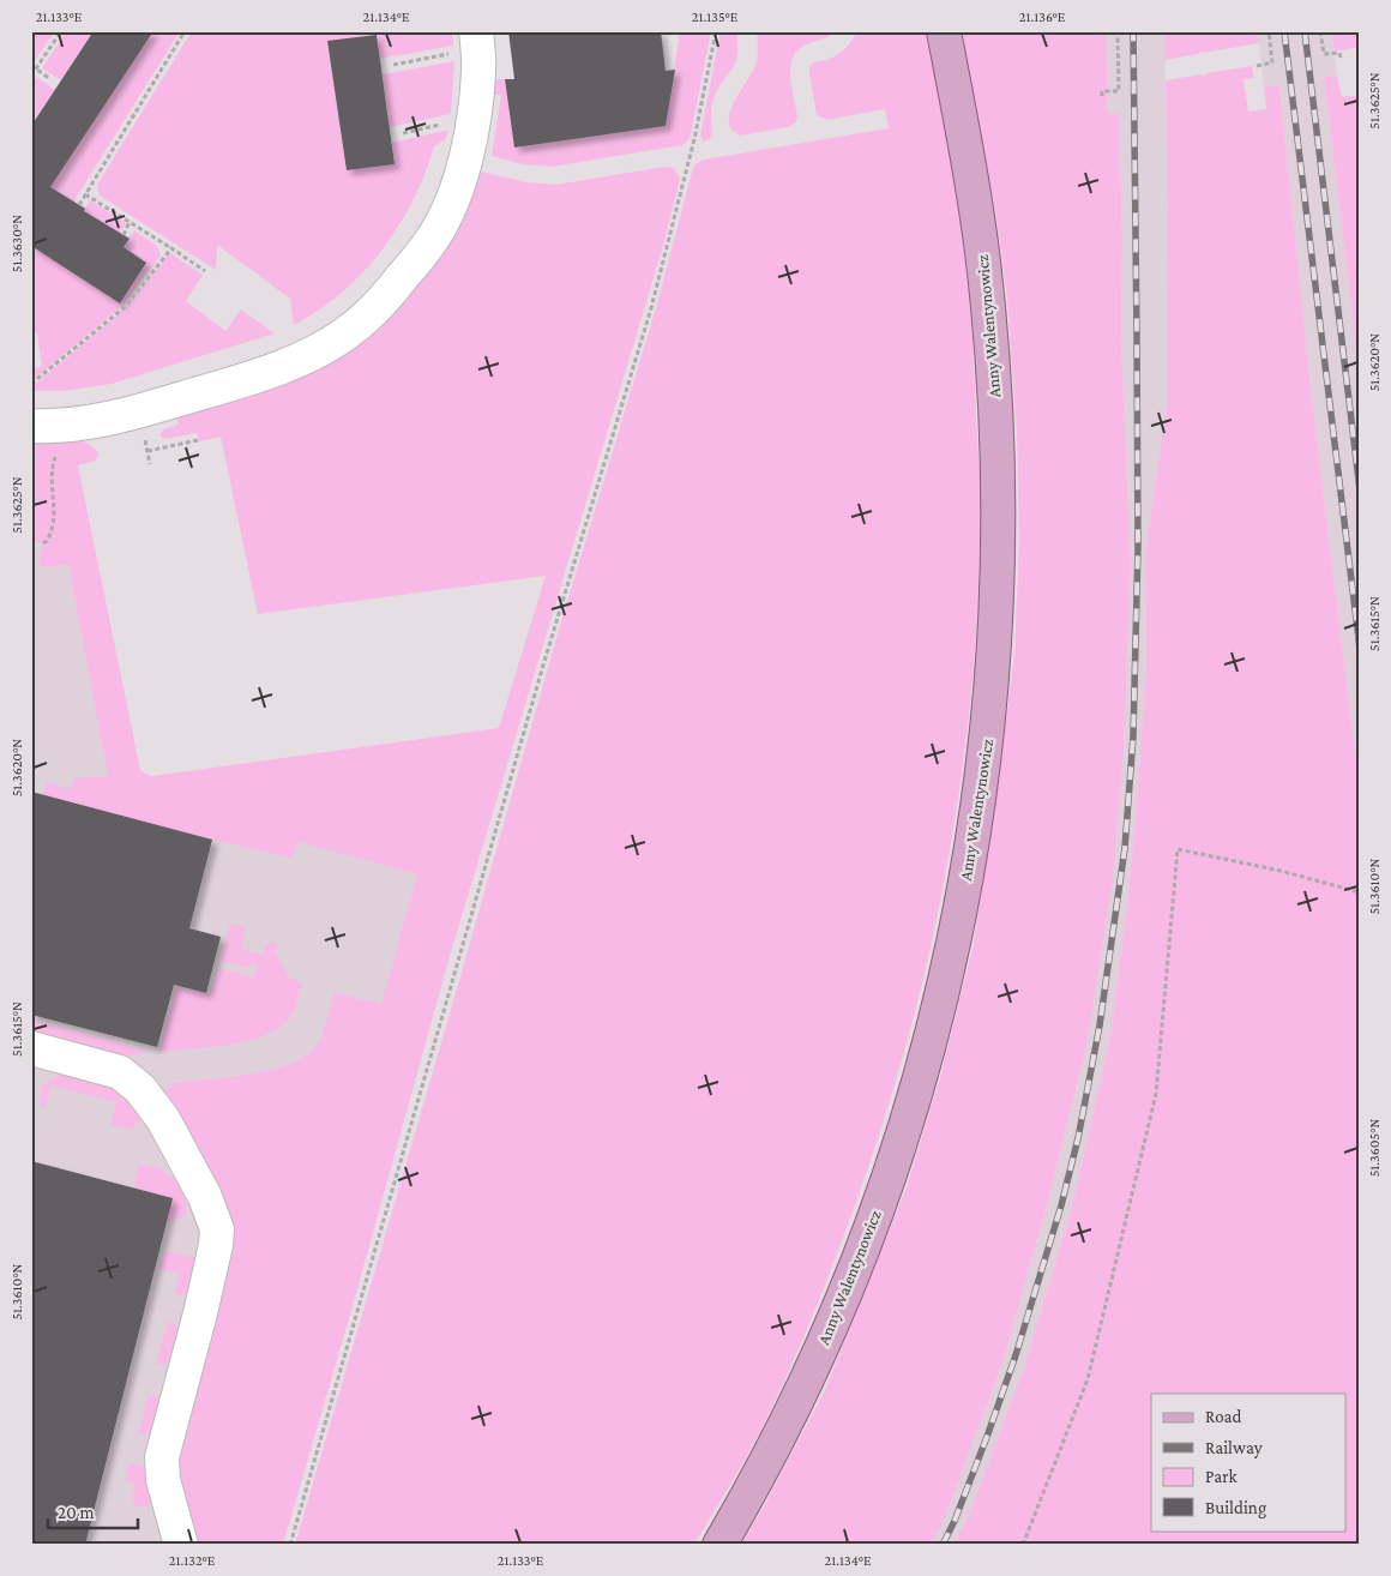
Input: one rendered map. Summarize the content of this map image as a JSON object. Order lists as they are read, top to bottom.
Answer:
{
  "streets": {
    "main road": ["Anny Walentynowicz"]
  },
  "legend": [
    "Road",
    "Railway",
    "Park",
    "Building"
  ],
  "scale_bar": "20 m",
  "coordinates": [
    "21.133°E",
    "21.134°E",
    "21.135°E",
    "21.136°E",
    "51.3625°N",
    "51.3630°N",
    "51.3620°N",
    "51.3615°N",
    "51.3610°N",
    "51.3605°N",
    "21.132°E"
  ]
}
